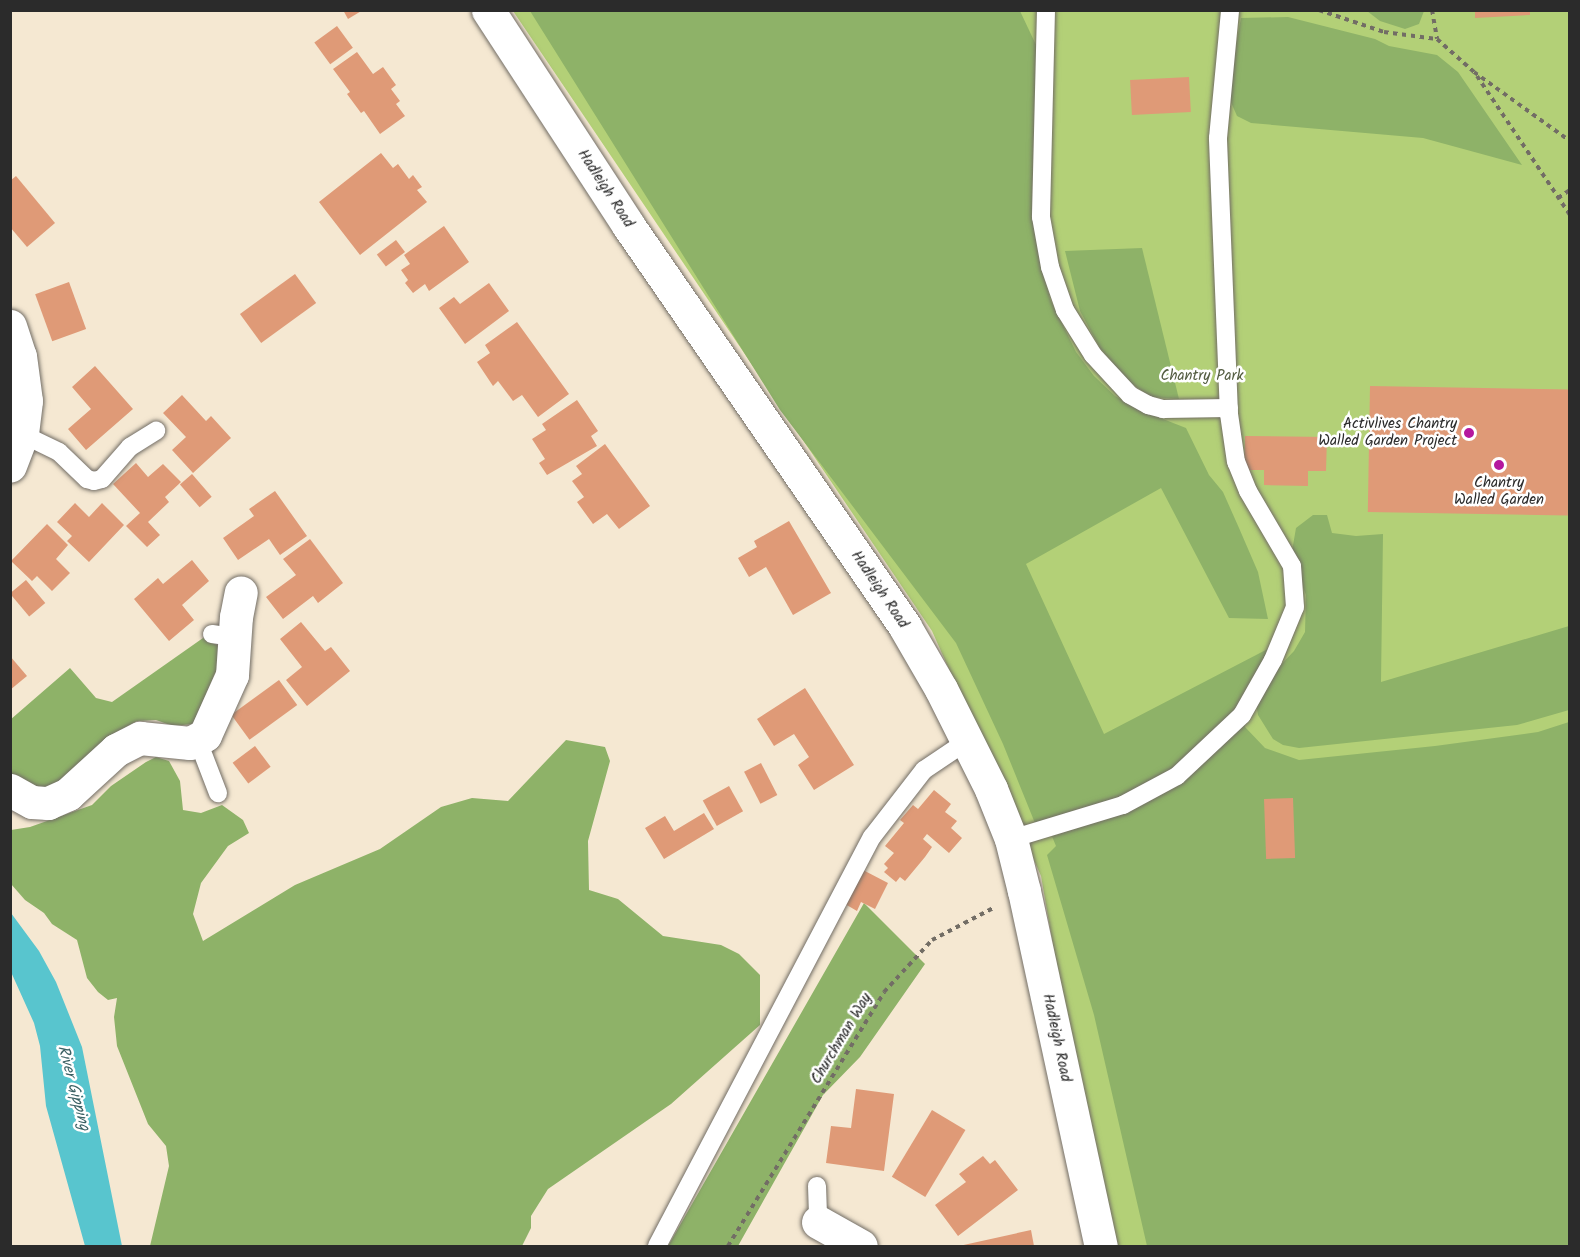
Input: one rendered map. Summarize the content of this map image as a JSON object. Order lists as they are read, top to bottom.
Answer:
{
  "streets": {
    "street": ["Hadleigh Road"],
    "path": ["Churchman Way"]
  },
  "crossings": [
    ["Hadleigh Road", "Churchman Way"]
  ],
  "water": ["River Gipping"],
  "parks": ["Chantry Park"],
  "places": ["Activlives Chantry Walled Garden Project", "Chantry Walled Garden"]
}
